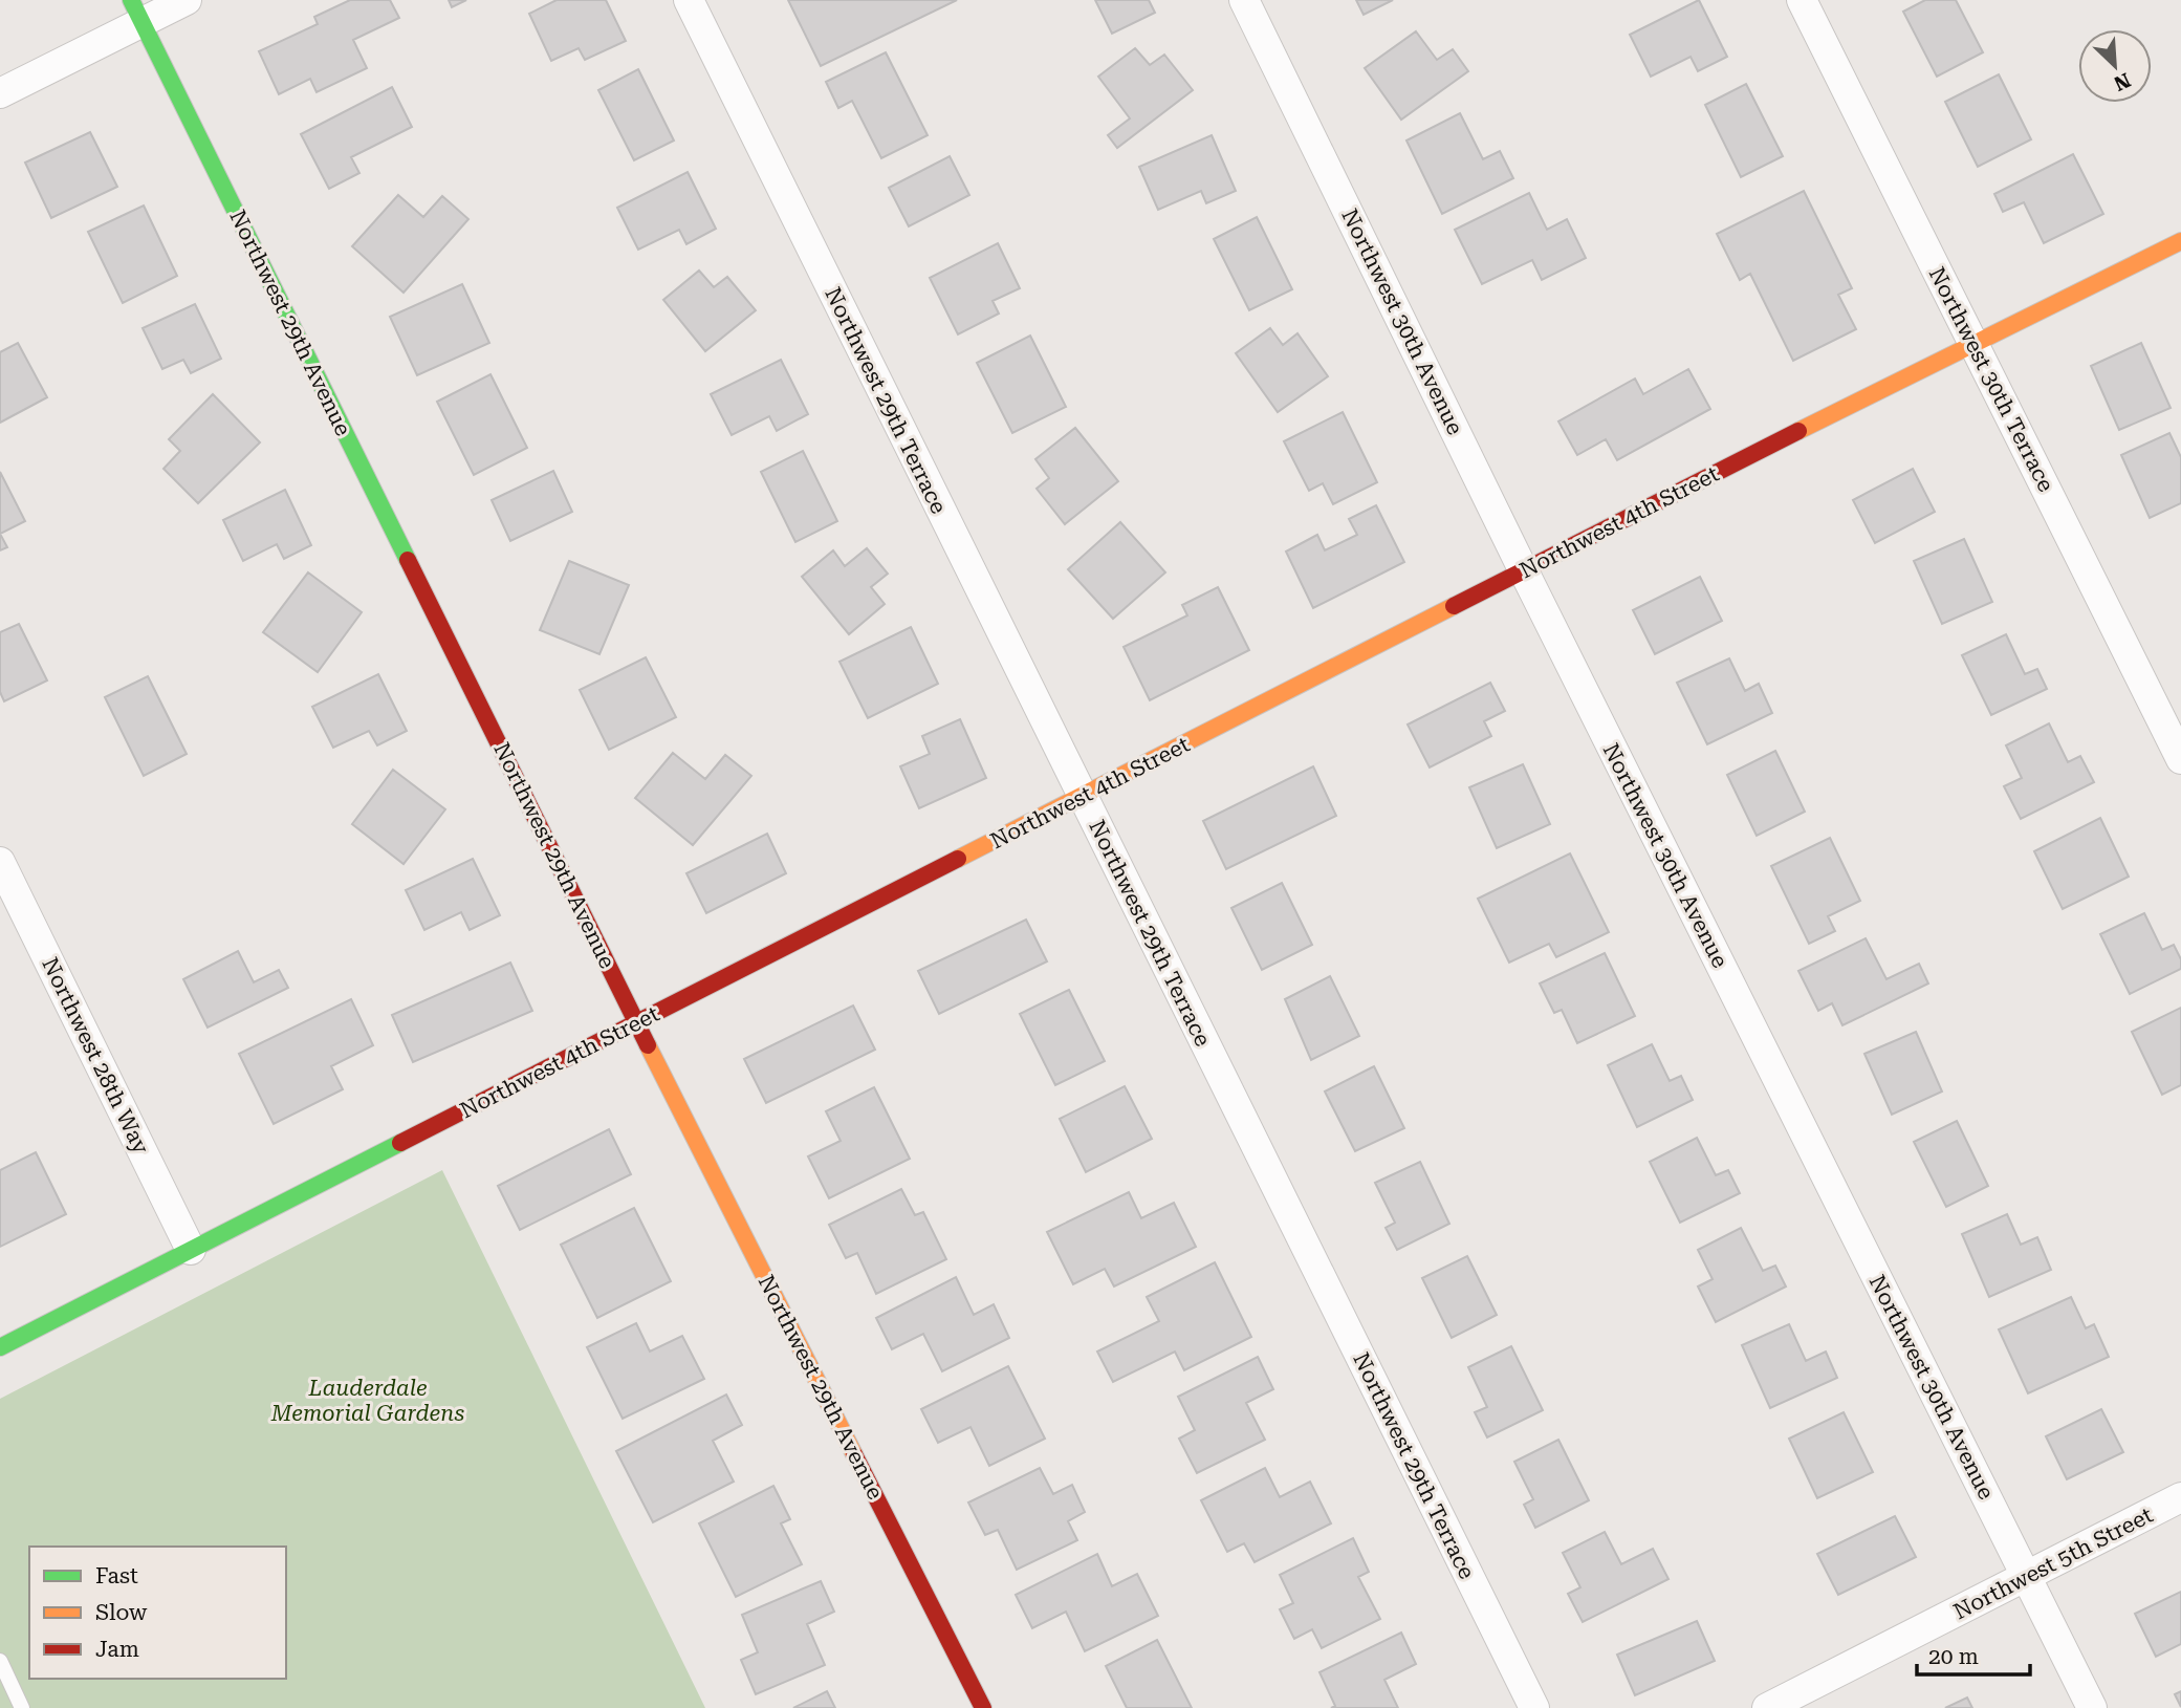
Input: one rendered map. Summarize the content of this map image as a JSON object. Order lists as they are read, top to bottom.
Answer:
{
  "streets": {
    "street": [
      "Northwest 30th Avenue",
      "Northwest 29th Avenue",
      "Northwest 30th Terrace",
      "Northwest 29th Terrace",
      "Northwest 4th Street",
      "Northwest 28th Way",
      "Northwest 5th Street"
    ]
  },
  "crossings": [
    ["Northwest 30th Avenue", "Northwest 4th Street"],
    ["Northwest 30th Avenue", "Northwest 5th Street"],
    ["Northwest 29th Avenue", "Northwest 4th Street"],
    ["Northwest 30th Terrace", "Northwest 4th Street"],
    ["Northwest 29th Terrace", "Northwest 4th Street"],
    ["Northwest 4th Street", "Northwest 28th Way"]
  ],
  "parks": ["Lauderdale Memorial Gardens"],
  "legend": ["Fast", "Slow", "Jam"],
  "scale_bar": "20 m",
  "north": "bottom right"
}
